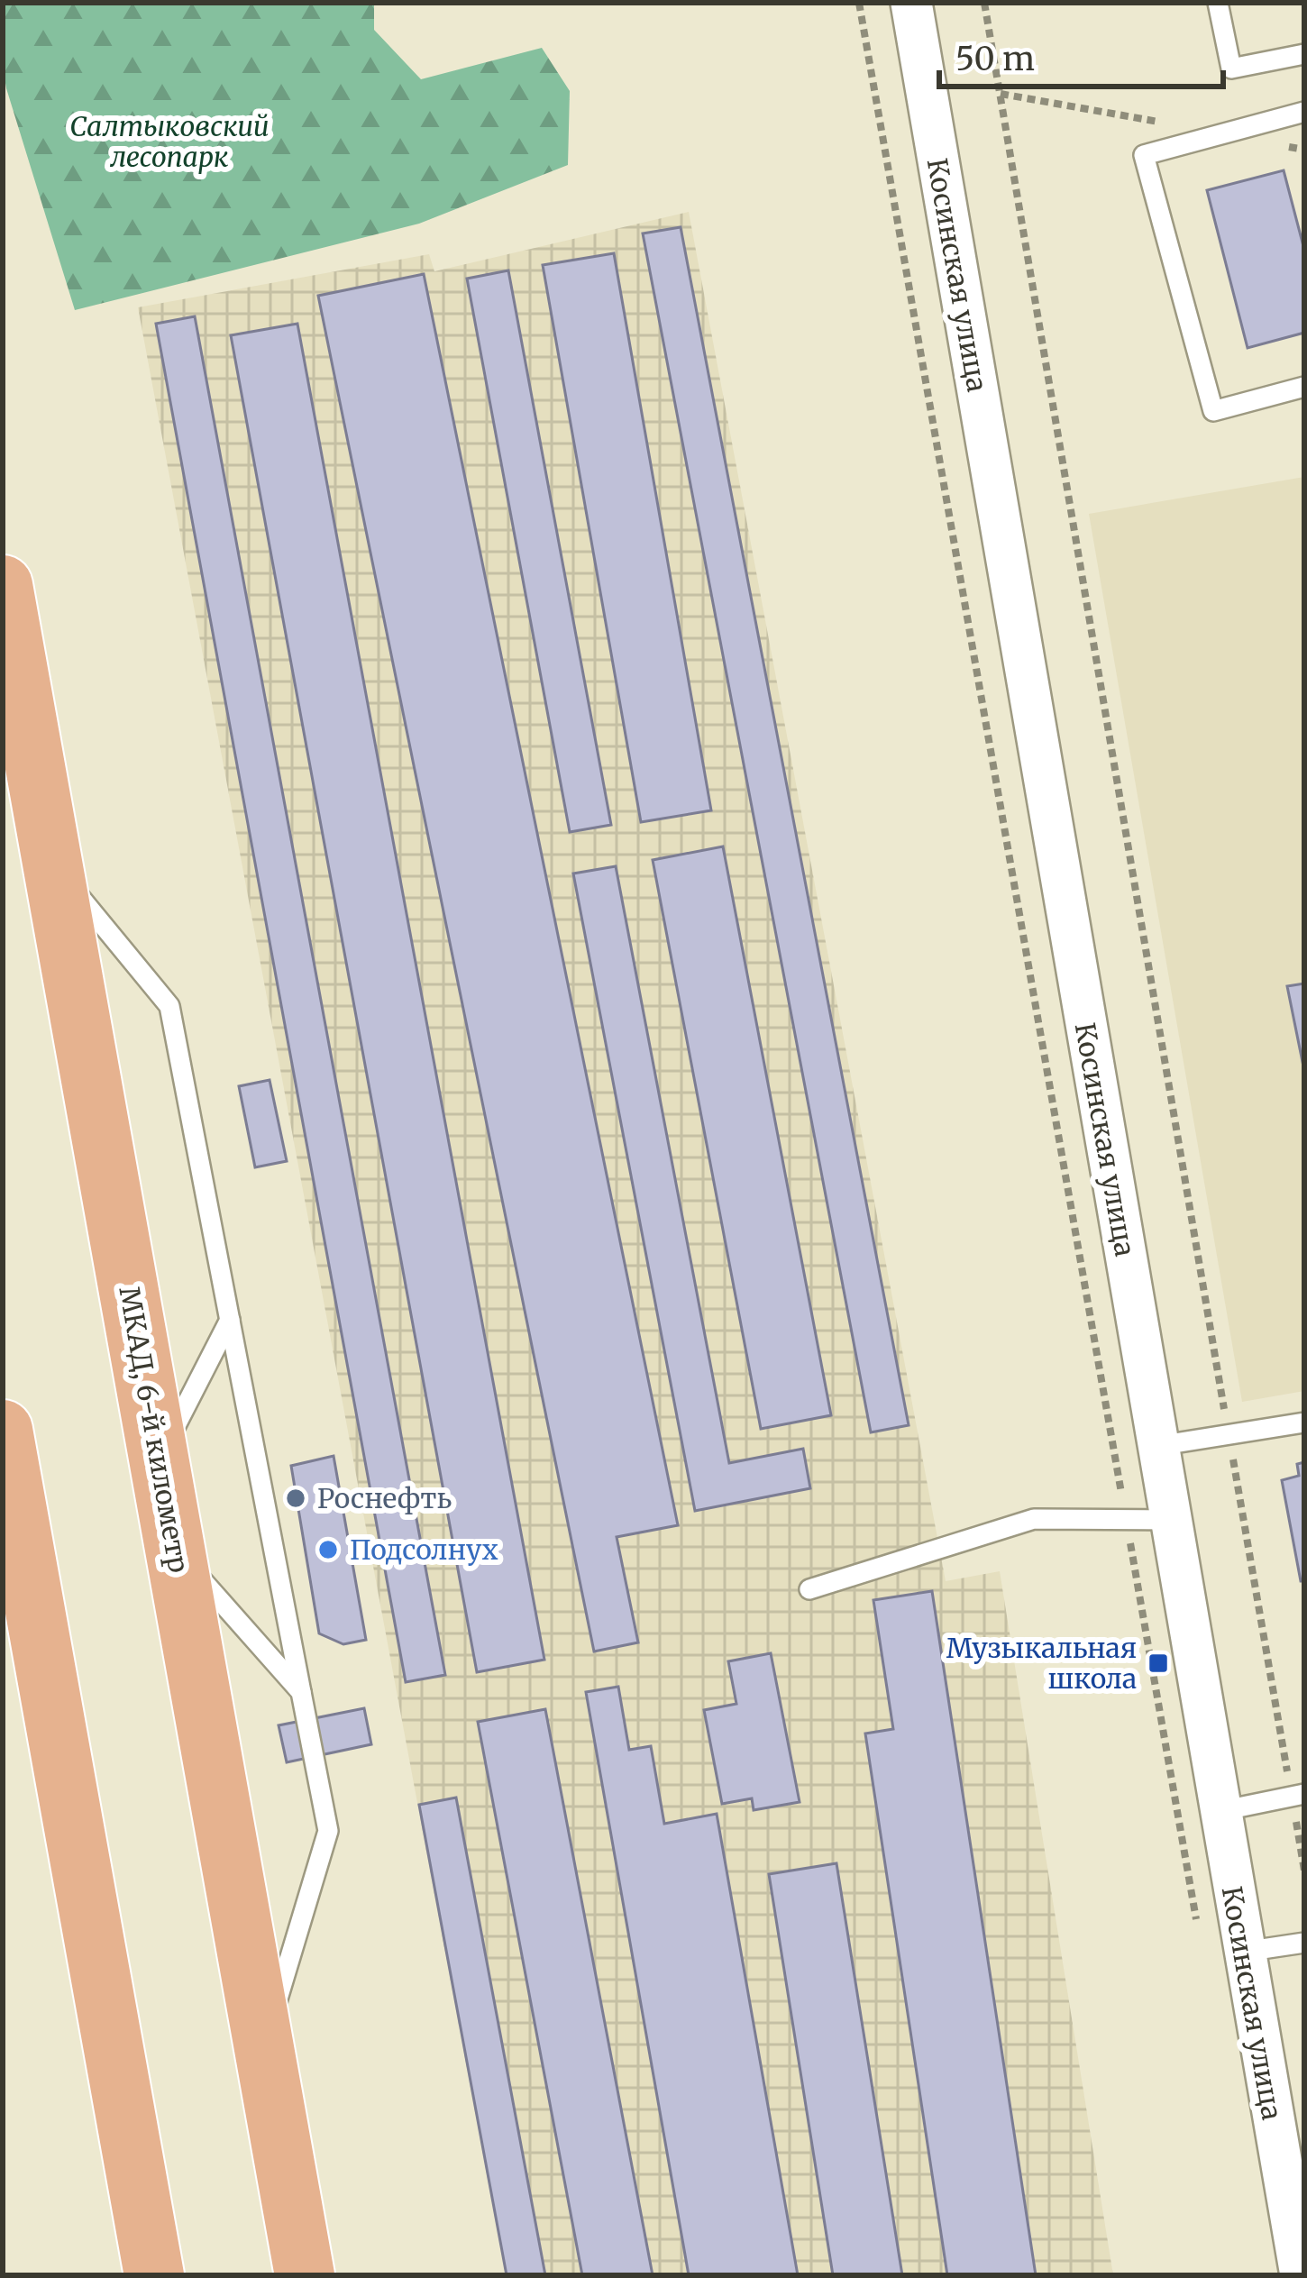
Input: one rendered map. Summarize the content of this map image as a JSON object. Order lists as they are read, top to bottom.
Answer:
{
  "streets": {
    "highway": ["МКАД, 6-й километр"],
    "street": ["Косинская улица"]
  },
  "parks": ["Салтыковский лесопарк"],
  "places": {
    "other": ["Роснефть", "Подсолнух"],
    "transit": ["Музыкальная школа"]
  },
  "scale_bar": "50 m"
}
